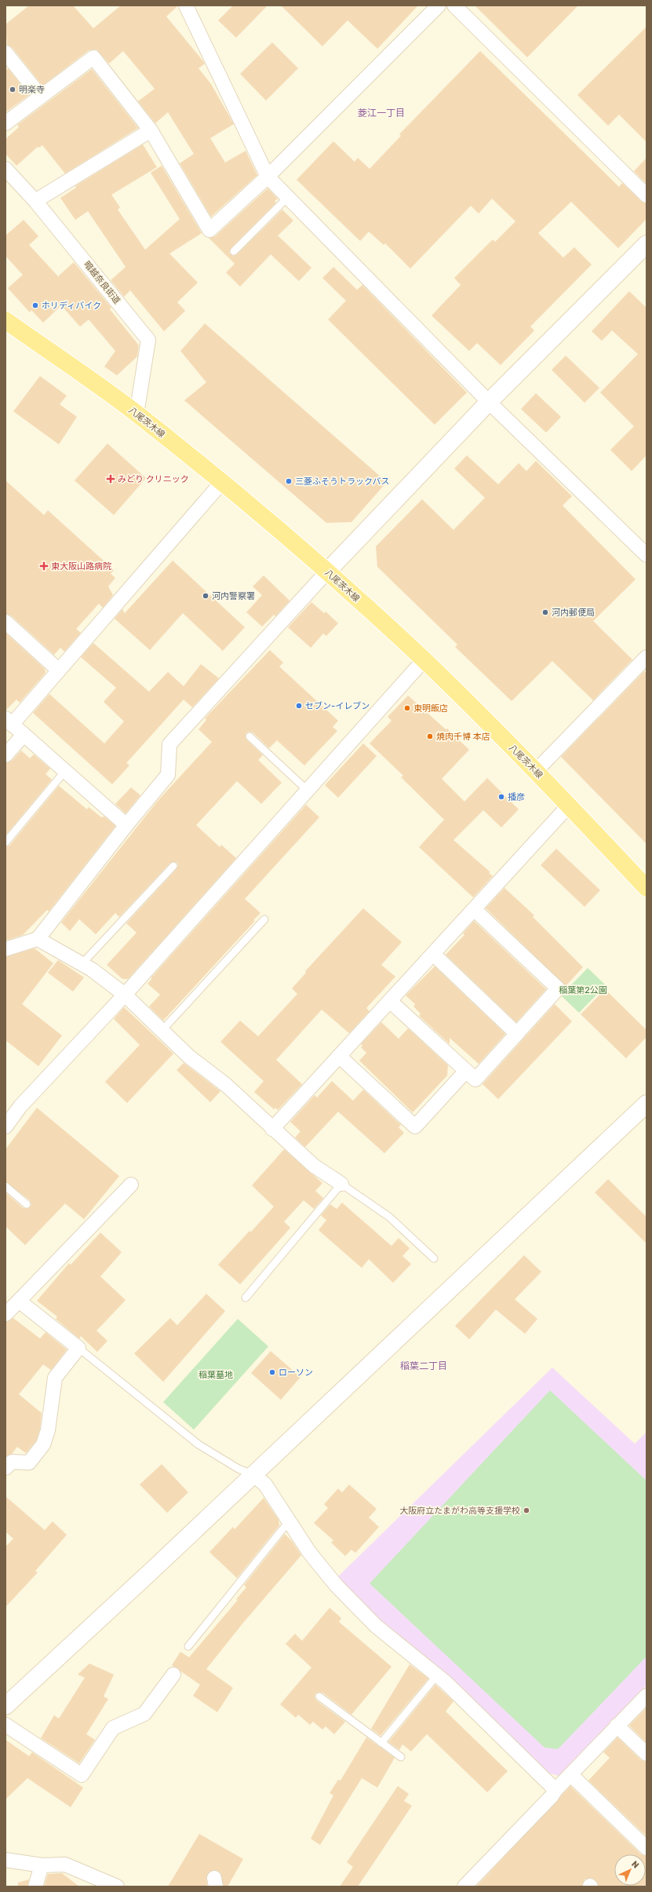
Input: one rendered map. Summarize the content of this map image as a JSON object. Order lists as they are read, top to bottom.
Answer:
{
  "streets": {
    "main road": ["八尾茨木線"],
    "street": ["暗越奈良街道"]
  },
  "crossings": [
    ["暗越奈良街道", "八尾茨木線"]
  ],
  "districts": ["菱江一丁目", "稲葉二丁目"],
  "parks": ["稲葉第2公園", "稲葉墓地"],
  "places": {
    "other": [
      "明楽寺",
      "ホリディバイク",
      "三菱ふそうトラックバス",
      "河内警察署",
      "河内郵便局",
      "セブン-イレブン",
      "東明飯店",
      "焼肉千博 本店",
      "播彦",
      "ローソン",
      "大阪府立たまがわ高等支援学校"
    ],
    "health": ["みどり クリニック", "東大阪山路病院"]
  },
  "north": "top right"
}
